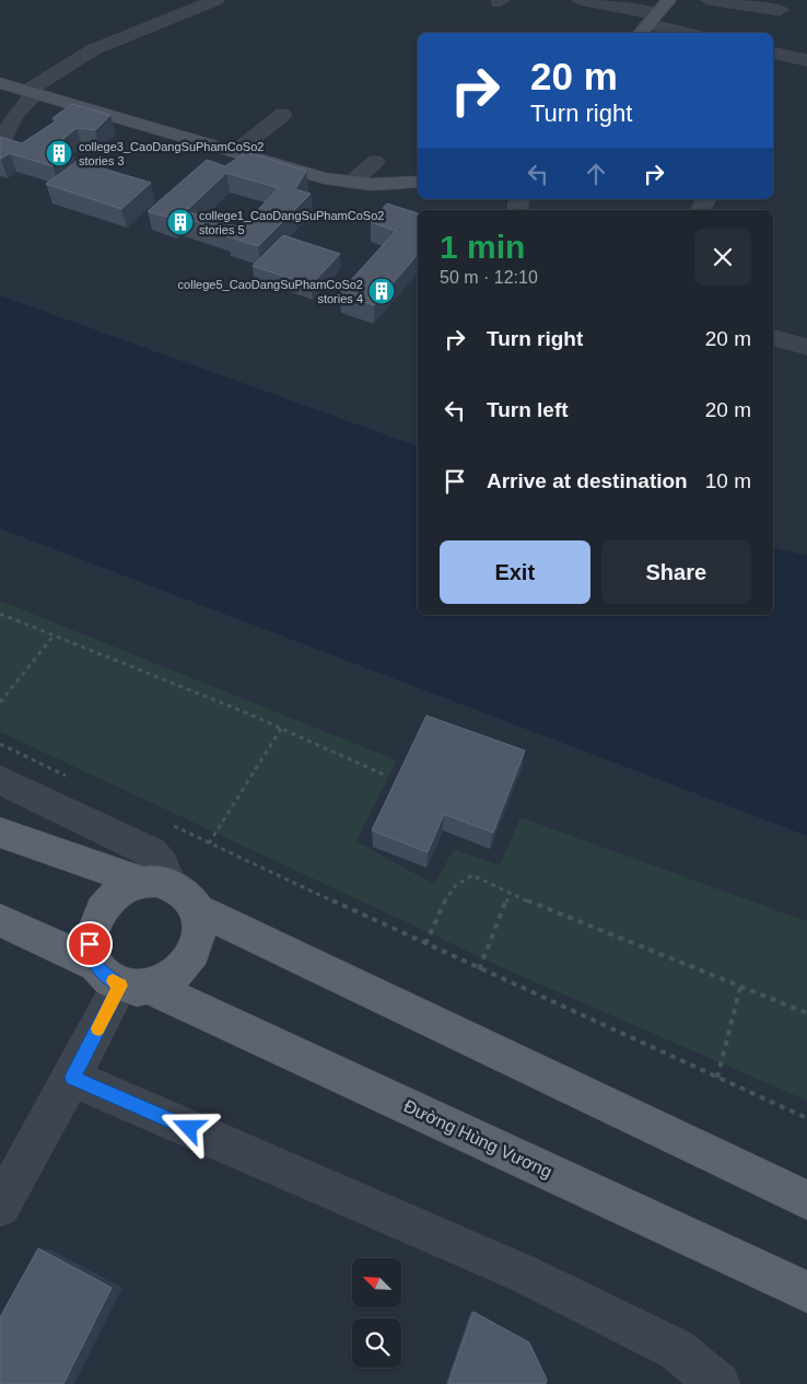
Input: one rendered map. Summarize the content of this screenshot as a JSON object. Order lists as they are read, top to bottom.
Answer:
{
  "streets": {
    "main road": ["Đường Hùng Vương"]
  },
  "places": {
    "building": ["college3_CaoDangSuPhamCoSo2 stories 3", "college1_CaoDangSuPhamCoSo2 stories 5", "college5_CaoDangSuPhamCoSo2 stories 4"]
  },
  "north": "top left",
  "page": {
    "turn": ["20 m", "Turn right"],
    "heading": ["1 min", "50 m · 12:10"],
    "list": [
      {
        "name": "Turn right",
        "value": "20 m"
      },
      {
        "name": "Turn left",
        "value": "20 m"
      },
      {
        "name": "Arrive at destination",
        "value": "10 m"
      }
    ],
    "buttons": ["Exit", "Share"]
  }
}
